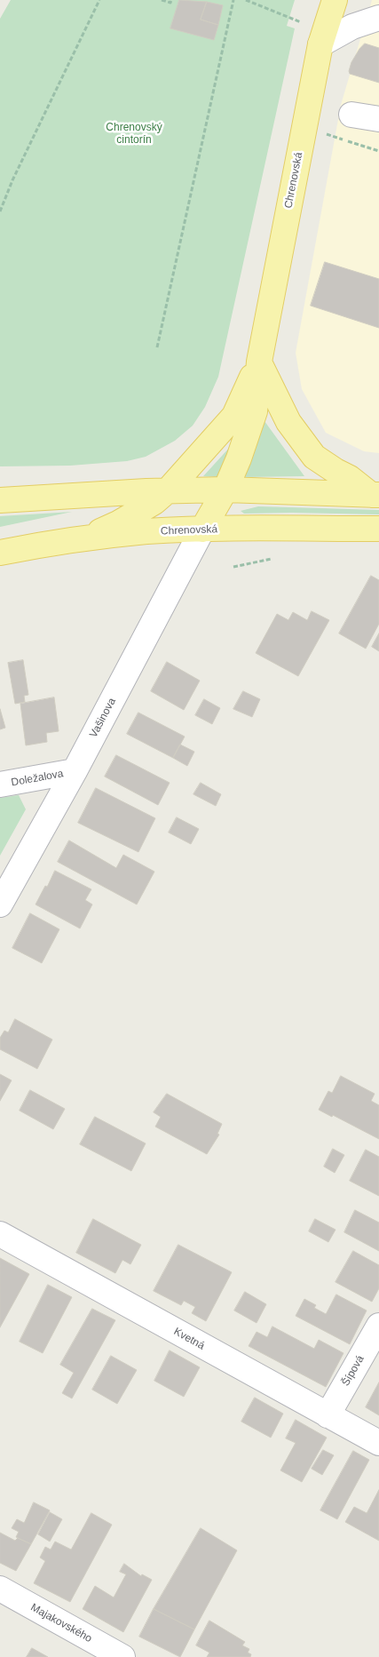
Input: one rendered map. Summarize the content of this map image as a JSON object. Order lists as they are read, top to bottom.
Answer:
{
  "streets": {
    "main road": ["Chrenovská"],
    "street": [
      "Vašinova",
      "Doležalova",
      "Kvetná",
      "Šípová",
      "Majakovského"
    ]
  },
  "crossings": [
    ["Chrenovská", "Vašinova"],
    ["Vašinova", "Doležalova"],
    ["Kvetná", "Šípová"]
  ],
  "parks": ["Chrenovský cintorín"]
}
